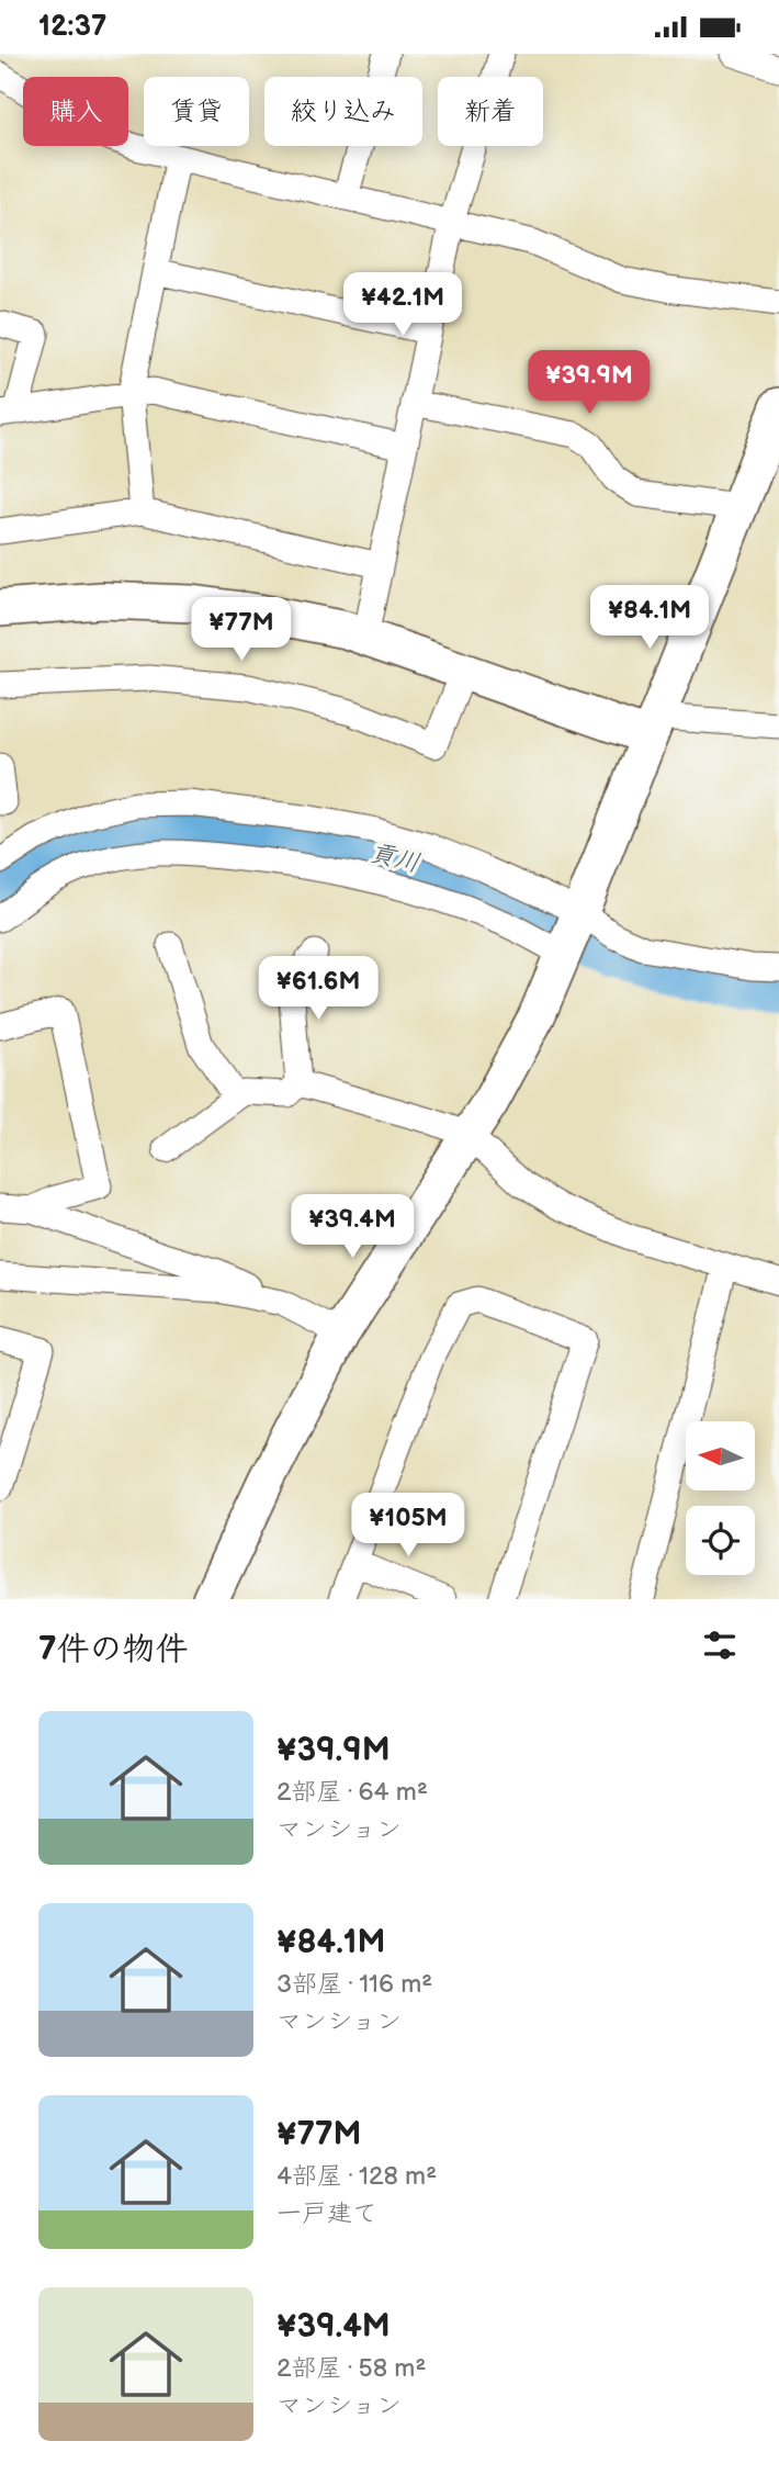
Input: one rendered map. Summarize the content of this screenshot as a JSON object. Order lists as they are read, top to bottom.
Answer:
{
  "water": ["貢川"],
  "north": "left",
  "page": {
    "status": "12:37",
    "chip": [
      "購入",
      "賃貸",
      "絞り込み",
      "新着"
    ],
    "price": [
      "¥42.1M",
      "¥39.9M",
      "¥84.1M",
      "¥77M",
      "¥61.6M",
      "¥39.4M",
      "¥105M"
    ],
    "heading": "7件の物件",
    "list": [
      {
        "name": "¥39.9M",
        "note": "2部屋 · 64 m² · マンション"
      },
      {
        "name": "¥84.1M",
        "note": "3部屋 · 116 m² · マンション"
      },
      {
        "name": "¥77M",
        "note": "4部屋 · 128 m² · 一戸建て"
      },
      {
        "name": "¥39.4M",
        "note": "2部屋 · 58 m² · マンション"
      }
    ]
  }
}
